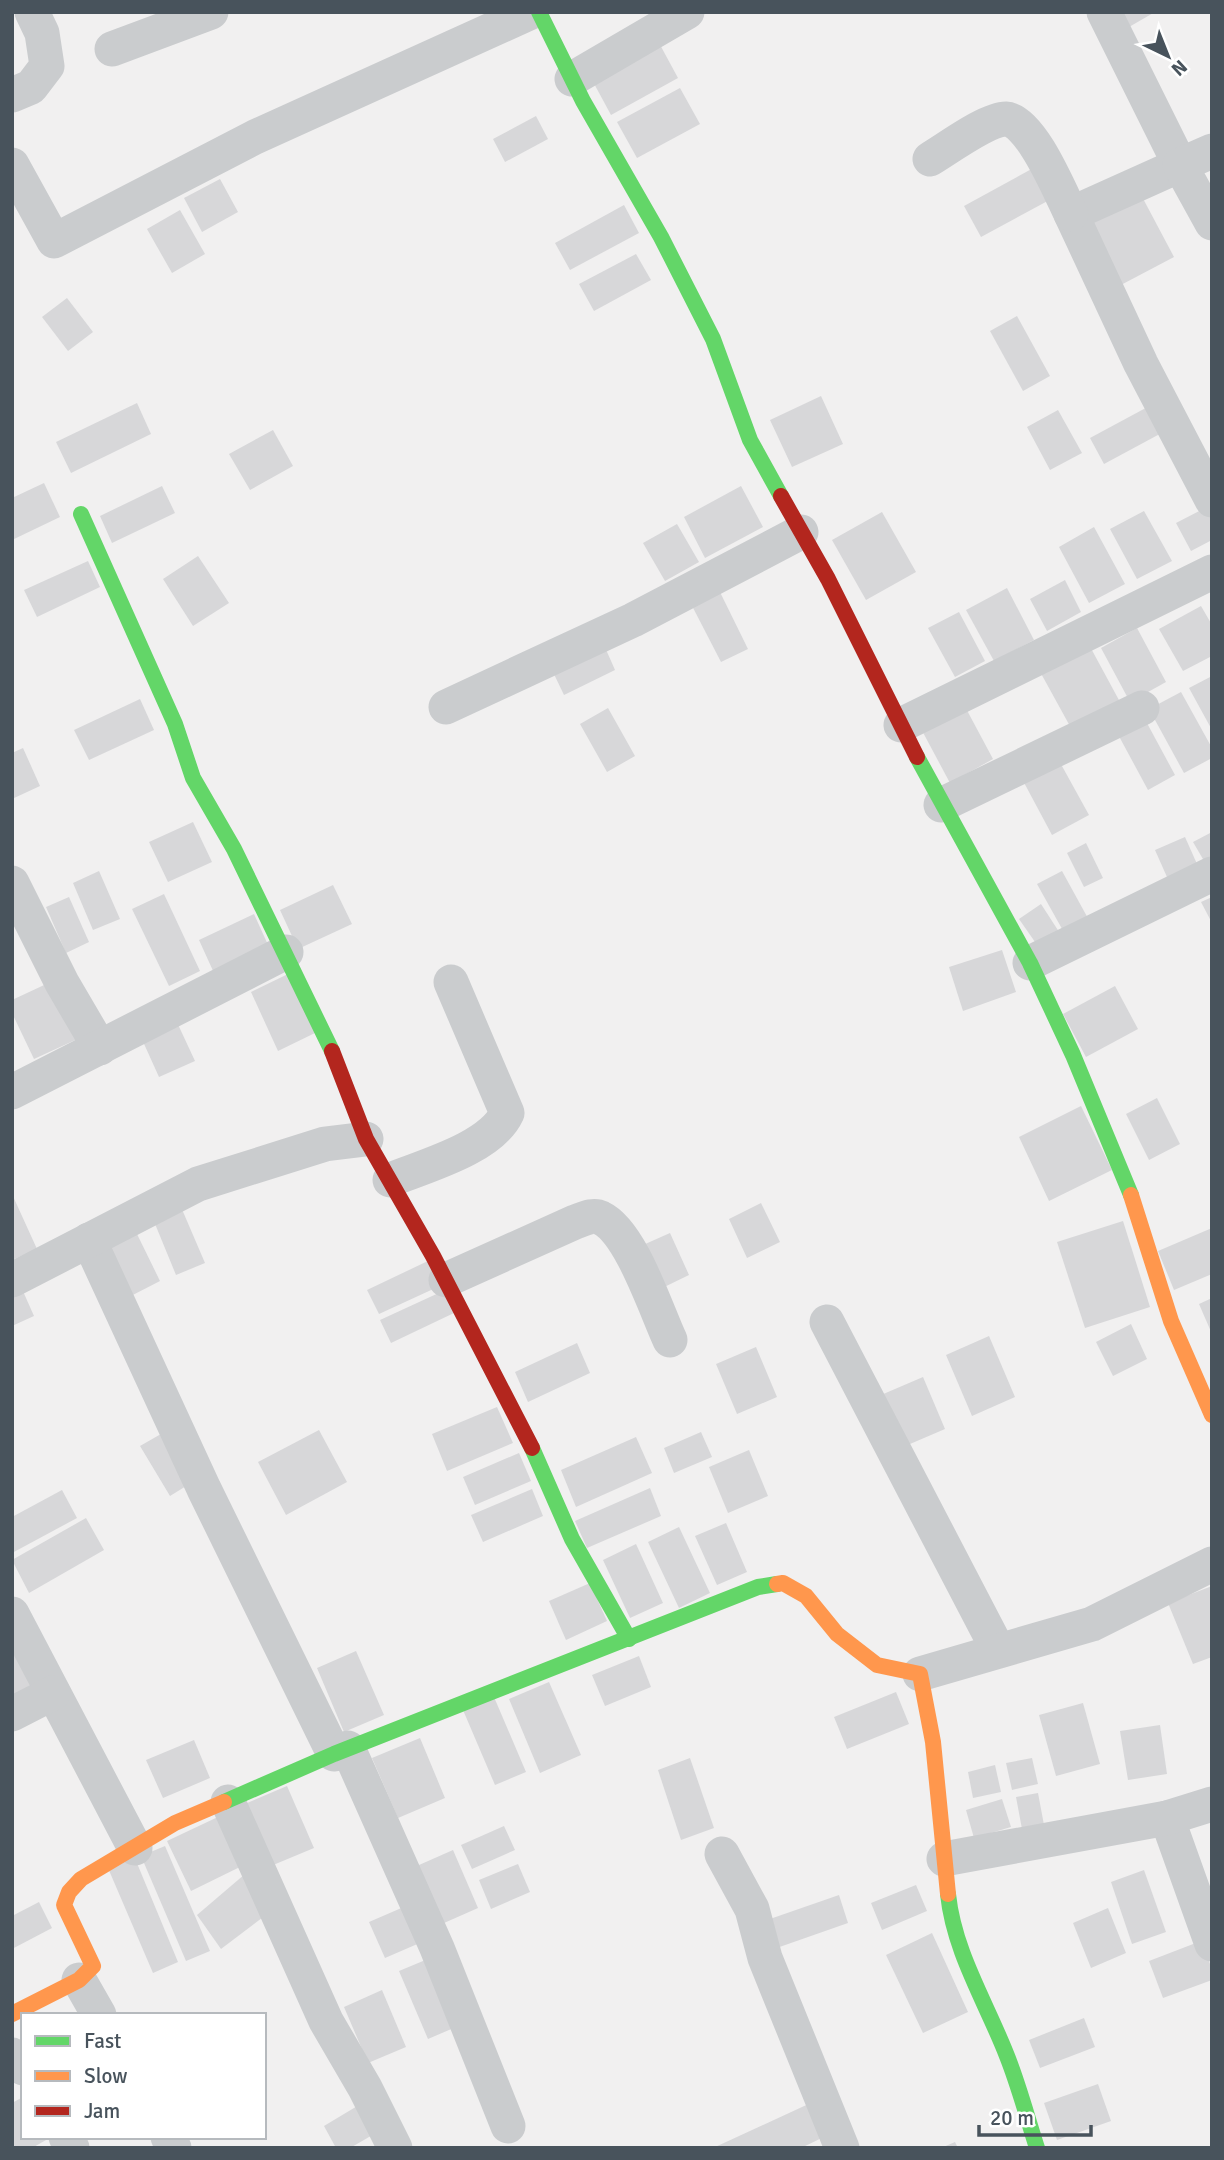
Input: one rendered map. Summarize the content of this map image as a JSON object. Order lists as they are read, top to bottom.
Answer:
{
  "legend": ["Fast", "Slow", "Jam"],
  "scale_bar": "20 m",
  "north": "bottom right"
}
